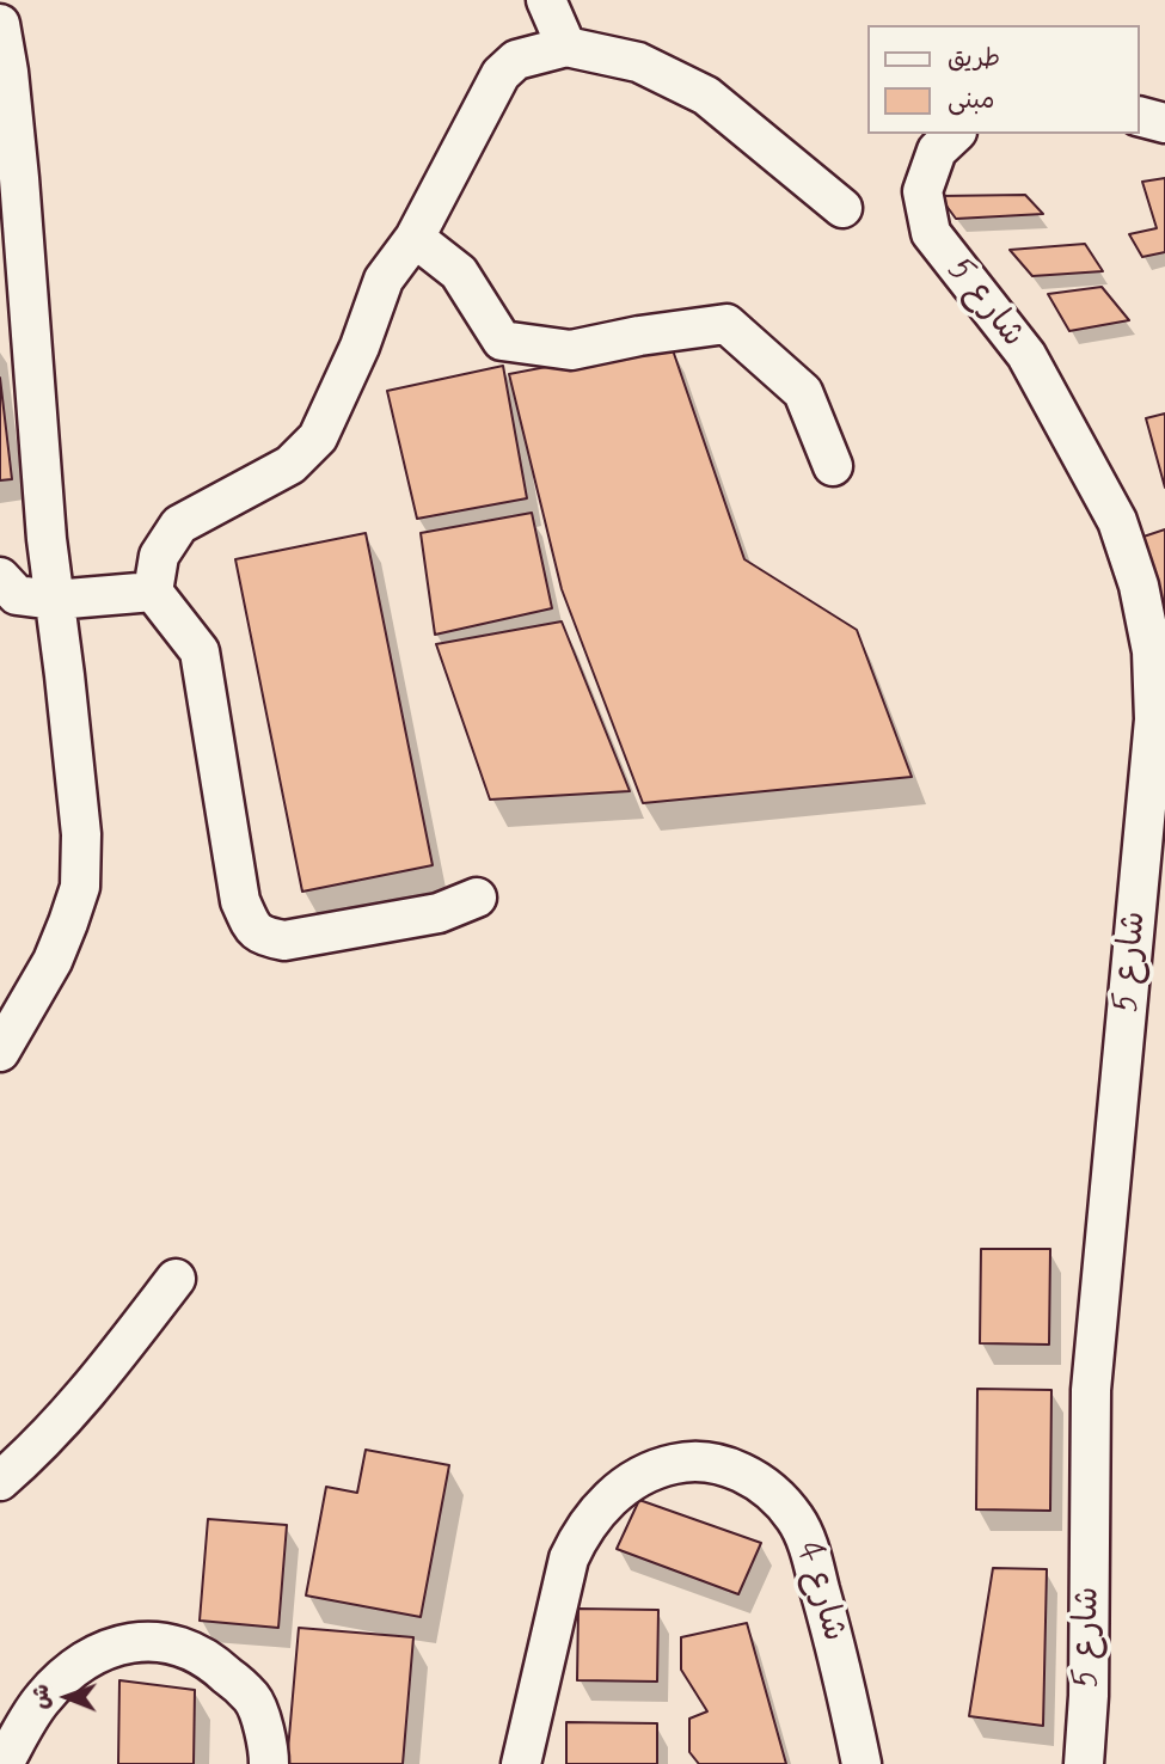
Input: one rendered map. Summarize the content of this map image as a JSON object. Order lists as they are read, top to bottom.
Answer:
{
  "streets": {
    "street": ["شارع 5", "شارع 4"]
  },
  "legend": ["طريق", "مبنى"],
  "north": "left"
}
